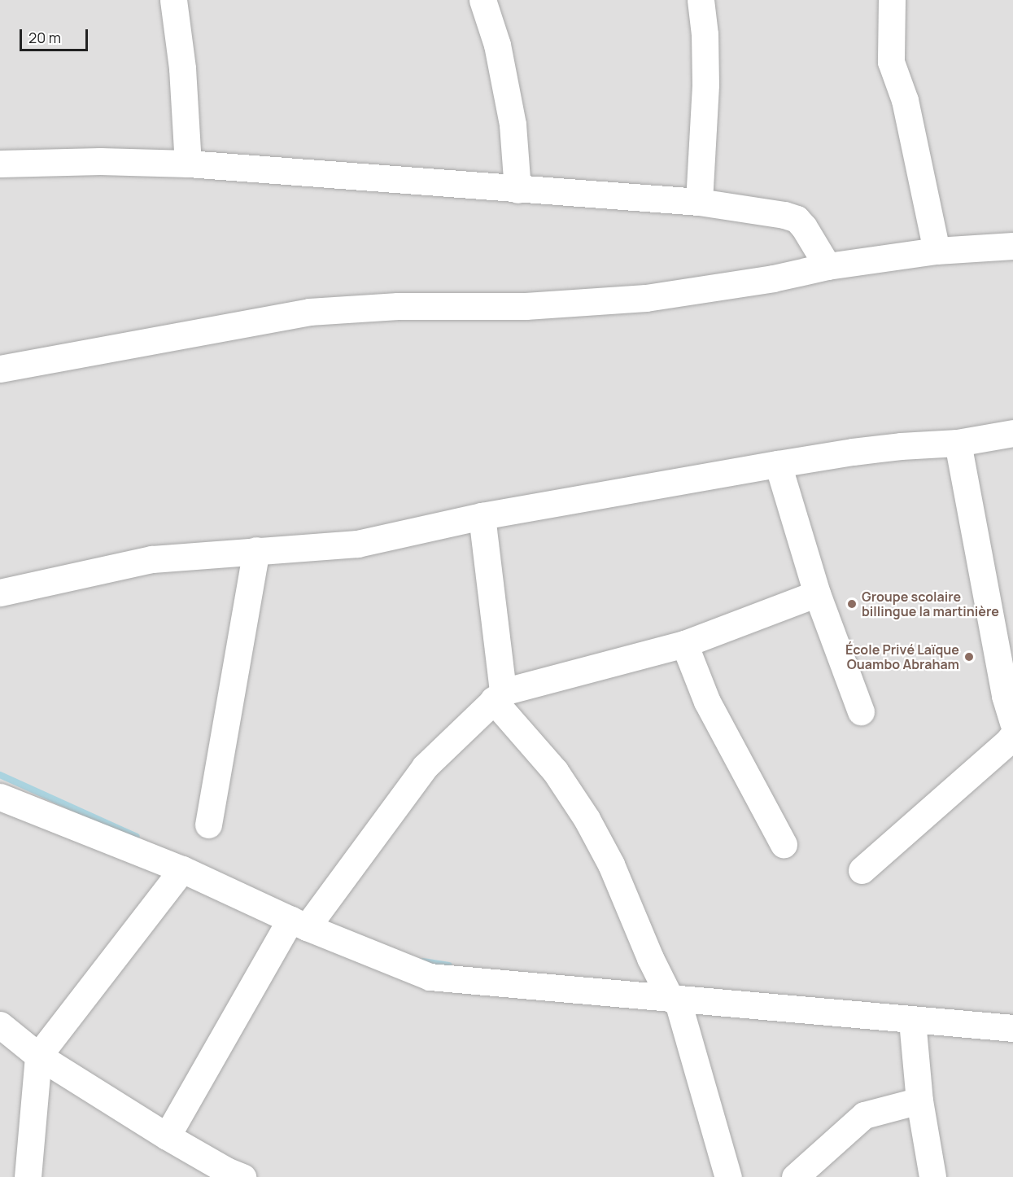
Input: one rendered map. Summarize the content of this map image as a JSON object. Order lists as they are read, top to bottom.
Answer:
{
  "places": ["Groupe scolaire billingue la martinière", "École Privé Laïque Ouambo Abraham"],
  "scale_bar": "20 m"
}
